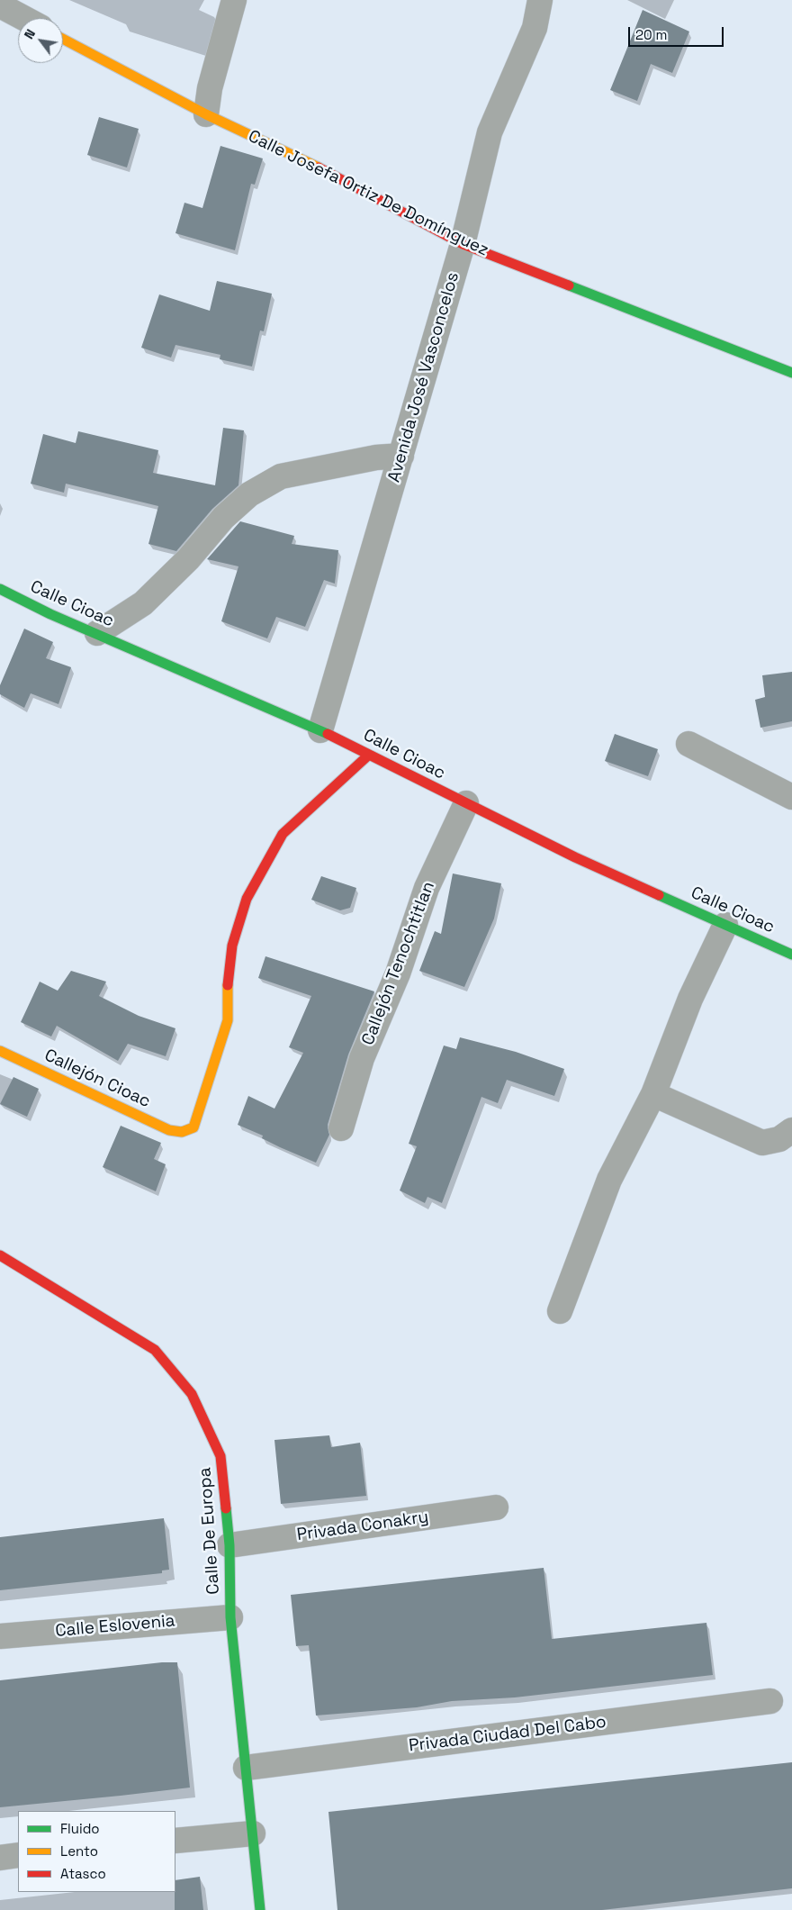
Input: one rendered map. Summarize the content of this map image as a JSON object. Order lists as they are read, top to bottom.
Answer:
{
  "streets": {
    "street": [
      "Calle Josefa Ortiz De Domínguez",
      "Avenida José Vasconcelos",
      "Calle Cioac",
      "Callejón Tenochtitlan",
      "Callejón Cioac",
      "Privada Conakry",
      "Calle De Europa",
      "Calle Eslovenia",
      "Privada Ciudad Del Cabo"
    ]
  },
  "crossings": [
    ["Calle Josefa Ortiz De Domínguez", "Avenida José Vasconcelos"],
    ["Avenida José Vasconcelos", "Calle Cioac"],
    ["Calle Cioac", "Callejón Tenochtitlan"],
    ["Calle Cioac", "Callejón Cioac"],
    ["Privada Conakry", "Calle De Europa"],
    ["Calle De Europa", "Calle Eslovenia"],
    ["Calle De Europa", "Privada Ciudad Del Cabo"]
  ],
  "legend": ["Fluido", "Lento", "Atasco"],
  "scale_bar": "20 m",
  "north": "top left"
}
